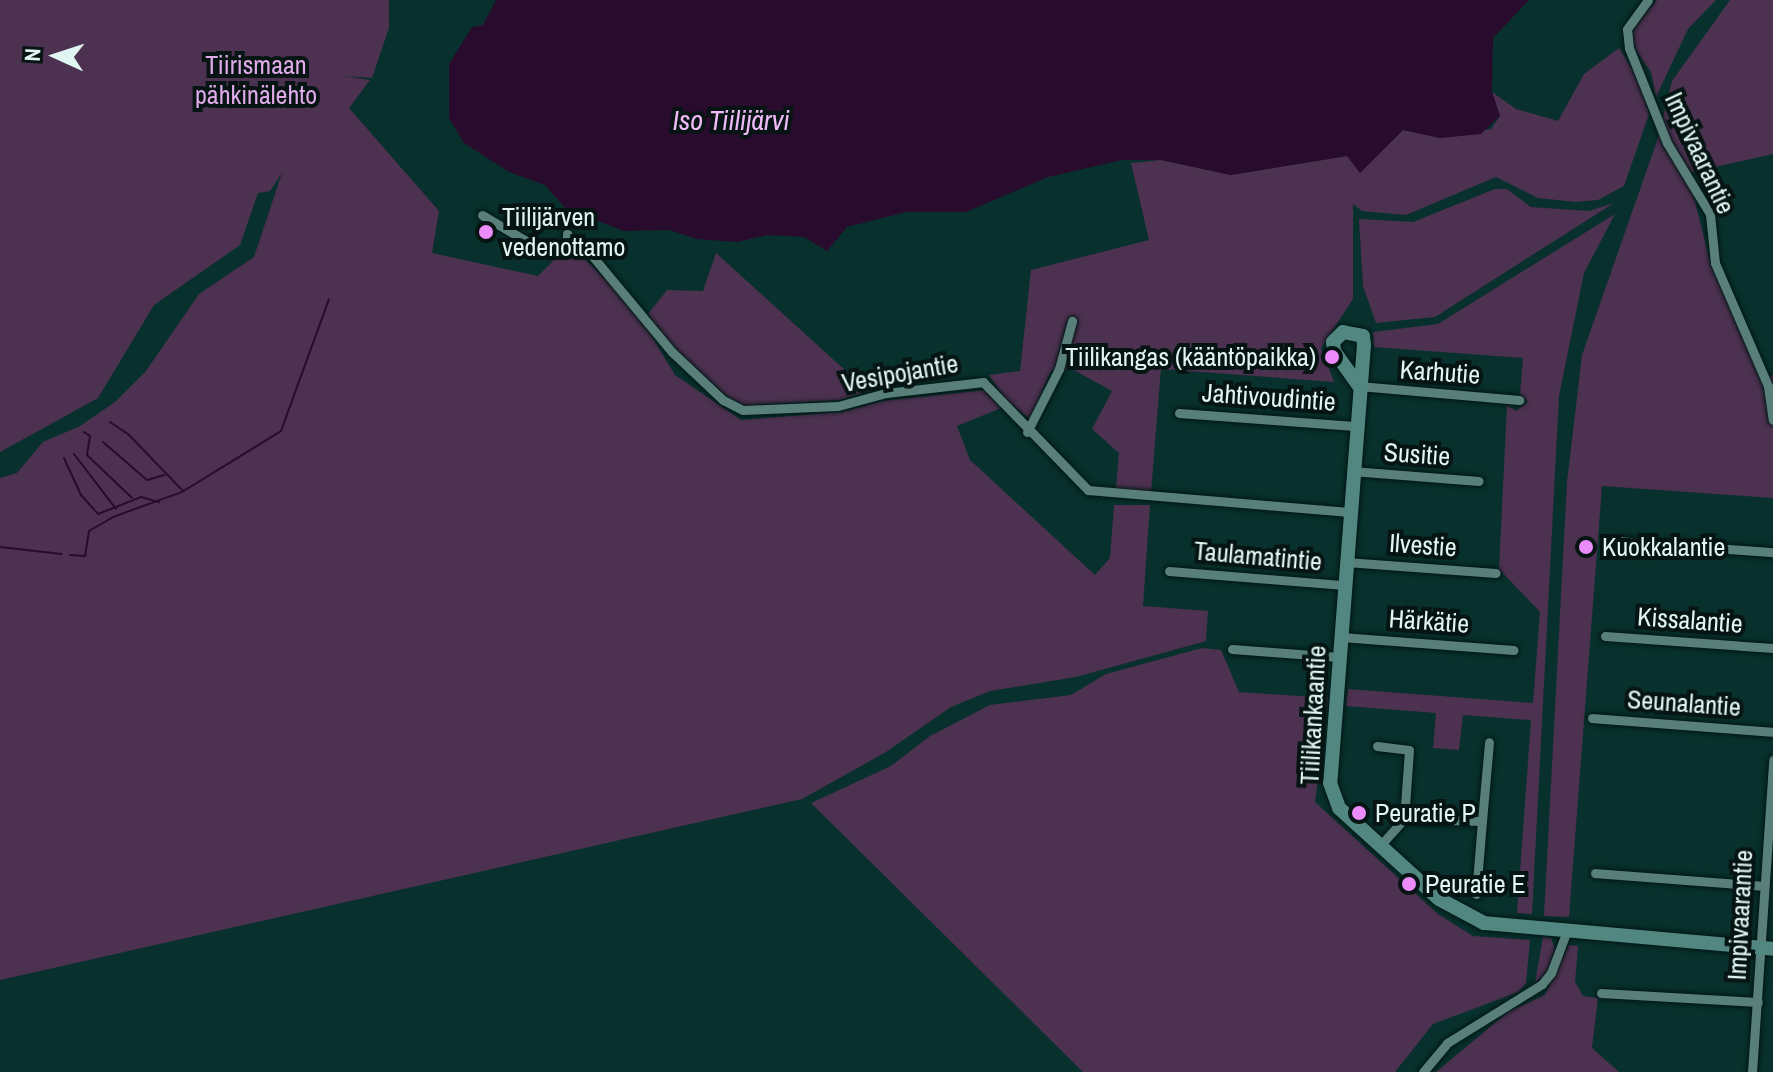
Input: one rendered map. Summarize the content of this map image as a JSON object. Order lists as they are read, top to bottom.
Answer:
{
  "streets": {
    "street": [
      "Impivaarantie",
      "Karhutie",
      "Vesipojantie",
      "Jahtivoudintie",
      "Susitie",
      "Ilvestie",
      "Taulamatintie",
      "Kissalantie",
      "Härkätie",
      "Seunalantie",
      "Tiilikankaantie"
    ]
  },
  "crossings": [
    ["Impivaarantie", "Tiilikankaantie"],
    ["Karhutie", "Tiilikankaantie"],
    ["Vesipojantie", "Tiilikankaantie"],
    ["Jahtivoudintie", "Tiilikankaantie"],
    ["Susitie", "Tiilikankaantie"],
    ["Ilvestie", "Tiilikankaantie"],
    ["Taulamatintie", "Tiilikankaantie"],
    ["Härkätie", "Tiilikankaantie"]
  ],
  "water": ["Iso Tiilijärvi"],
  "parks": ["Tiirismaan pähkinälehto"],
  "places": [
    "Tiilijärven vedenottamo",
    "Tiilikangas (kääntöpaikka)",
    "Kuokkalantie",
    "Peuratie P",
    "Peuratie E"
  ],
  "north": "left"
}
